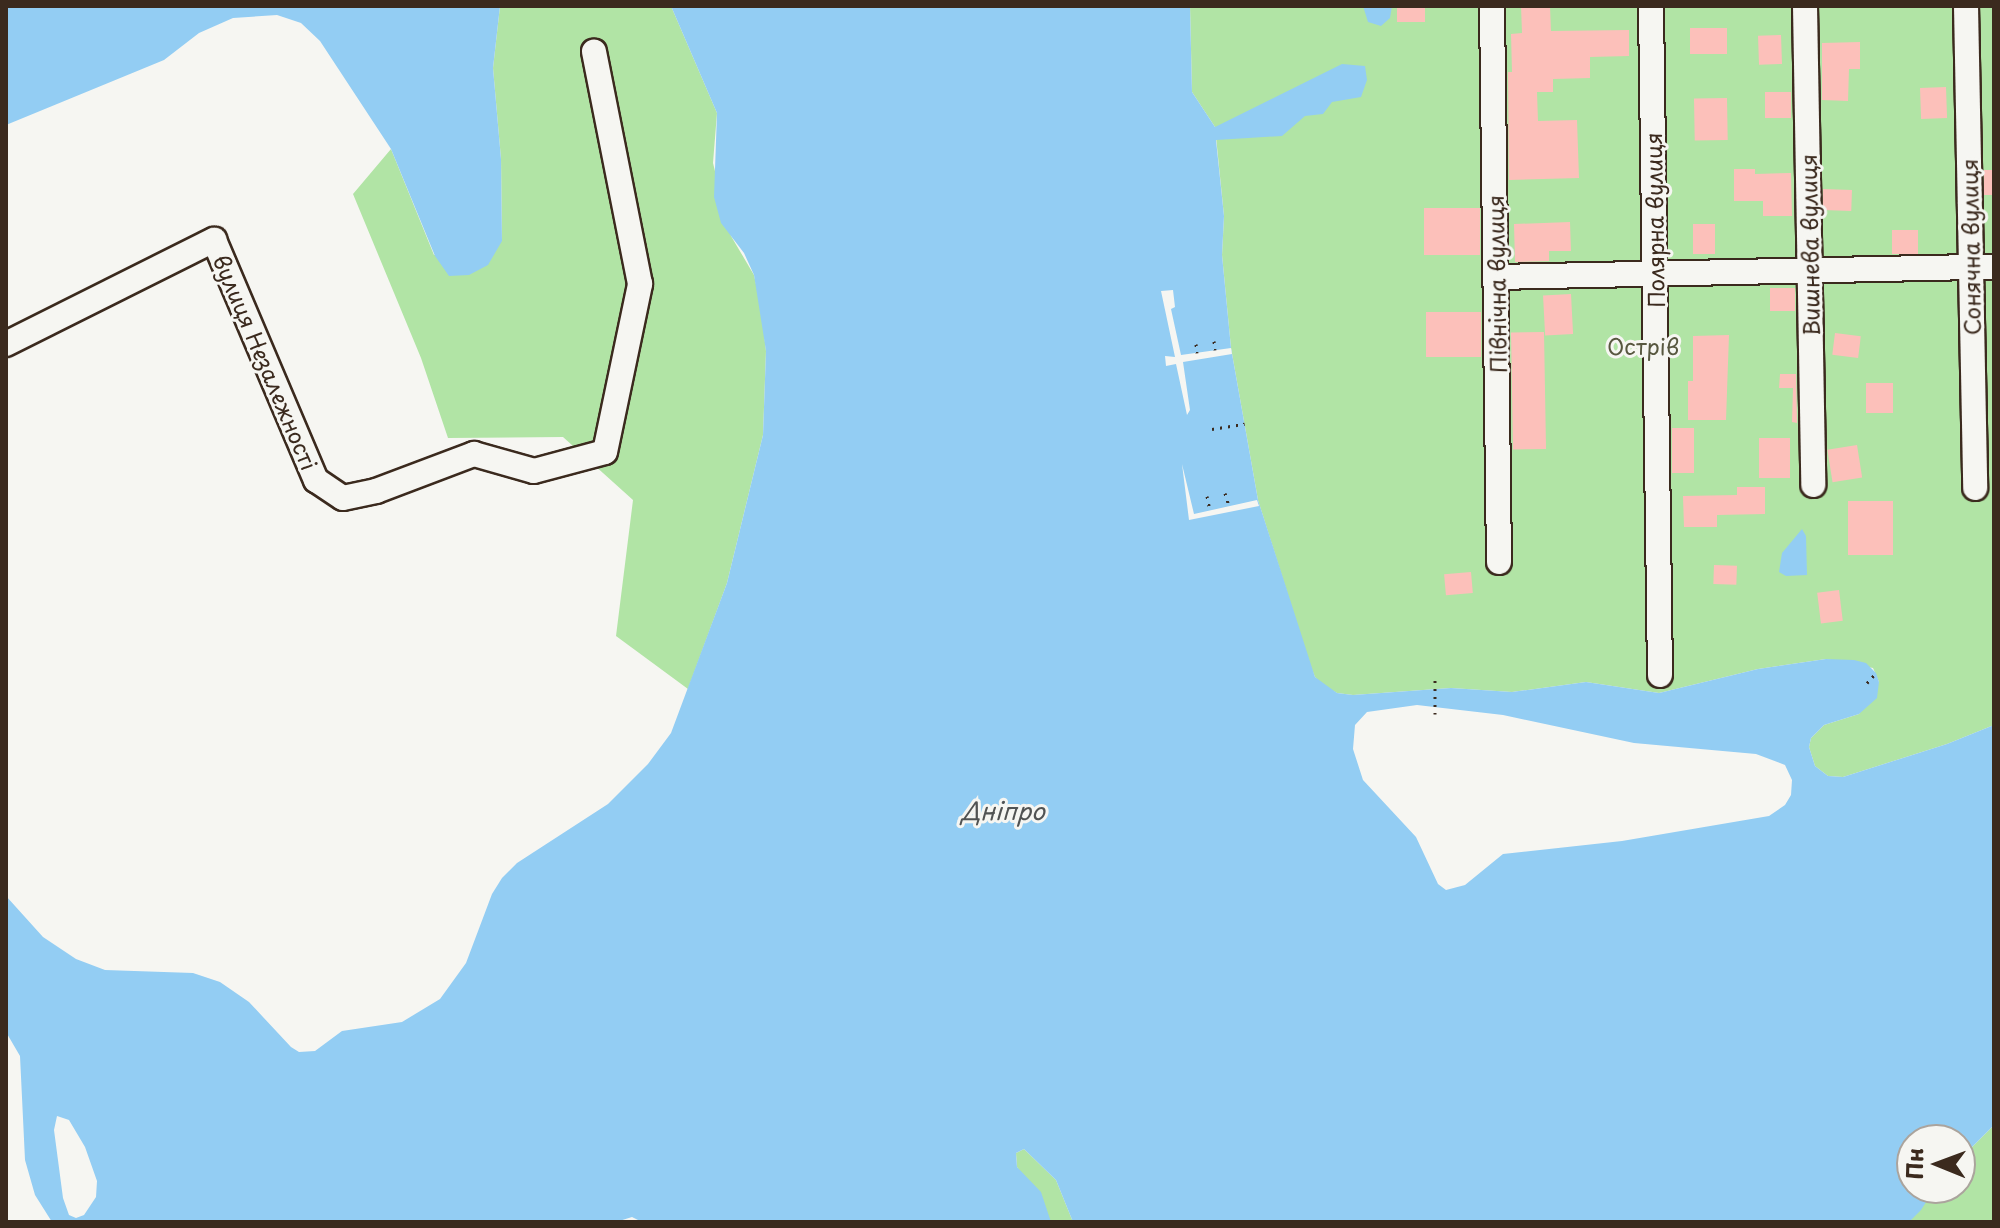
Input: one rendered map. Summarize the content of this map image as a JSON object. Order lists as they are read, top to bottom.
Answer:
{
  "streets": {
    "street": [
      "Полярна вулиця",
      "Вишнева вулиця",
      "Сонячна вулиця",
      "Північна вулиця",
      "вулиця Незалежності"
    ]
  },
  "water": ["Дніпро"],
  "parks": ["Острів"],
  "north": "left"
}
